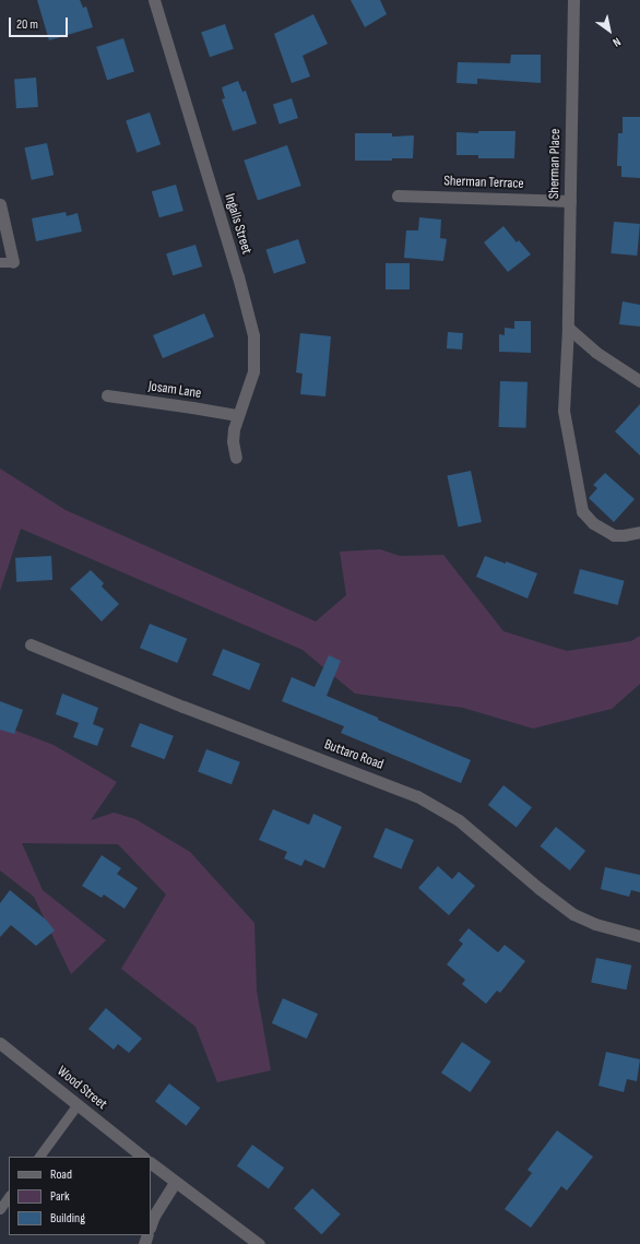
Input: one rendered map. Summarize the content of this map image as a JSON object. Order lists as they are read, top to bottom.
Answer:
{
  "streets": {
    "street": [
      "Sherman Place",
      "Sherman Terrace",
      "Ingalls Street",
      "Josam Lane",
      "Buttaro Road",
      "Wood Street"
    ]
  },
  "crossings": [
    ["Sherman Place", "Sherman Terrace"],
    ["Ingalls Street", "Josam Lane"]
  ],
  "legend": ["Road", "Park", "Building"],
  "scale_bar": "20 m",
  "north": "bottom right"
}
